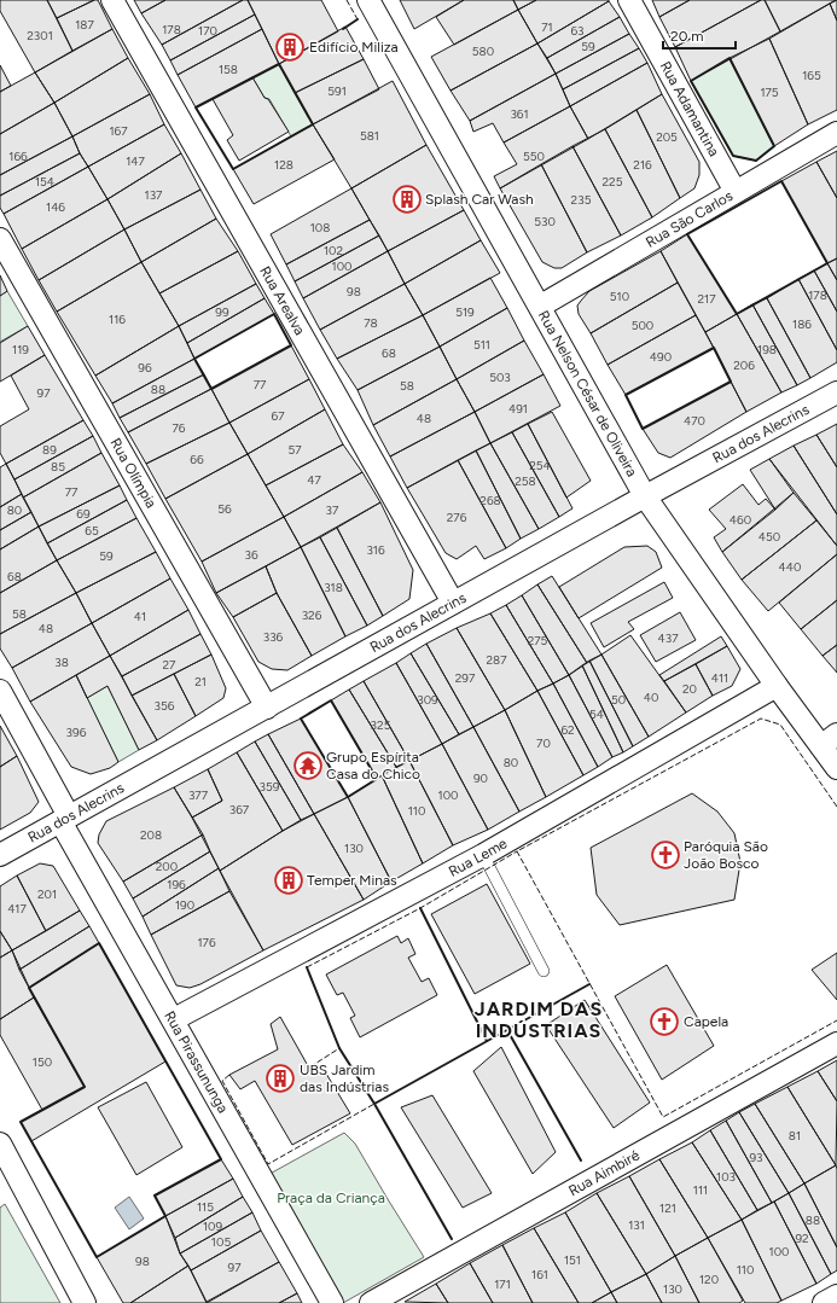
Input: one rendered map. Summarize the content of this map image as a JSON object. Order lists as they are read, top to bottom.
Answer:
{
  "streets": {
    "street": [
      "Rua Adamantina",
      "Rua São Carlos",
      "Rua Arealva",
      "Rua Nelson César de Oliveira",
      "Rua dos Alecrins",
      "Rua Olímpia",
      "Rua Leme",
      "Rua Pirassununga",
      "Rua Aimbiré"
    ]
  },
  "crossings": [
    ["Rua Adamantina", "Rua São Carlos"],
    ["Rua São Carlos", "Rua Nelson César de Oliveira"],
    ["Rua Arealva", "Rua dos Alecrins"],
    ["Rua Nelson César de Oliveira", "Rua dos Alecrins"],
    ["Rua Nelson César de Oliveira", "Rua Leme"],
    ["Rua dos Alecrins", "Rua Olímpia"],
    ["Rua dos Alecrins", "Rua Pirassununga"],
    ["Rua Leme", "Rua Pirassununga"]
  ],
  "districts": ["JARDIM DAS INDÚSTRIAS"],
  "parks": ["Praça da Criança"],
  "places": {
    "building": [
      "Edifício Miliza",
      "Splash Car Wash",
      "Temper Minas",
      "UBS Jardim das Indústrias"
    ],
    "temple": ["Grupo Espírita Casa do Chico"],
    "church": ["Paróquia São João Bosco", "Capela"]
  },
  "house_numbers": [
    "187",
    "71",
    "178",
    "170",
    "63",
    "2301",
    "59",
    "580",
    "158",
    "165",
    "591",
    "175",
    "361",
    "167",
    "581",
    "205",
    "166",
    "550",
    "147",
    "128",
    "216",
    "154",
    "225",
    "137",
    "235",
    "146",
    "530",
    "108",
    "102",
    "100",
    "98",
    "178",
    "510",
    "217",
    "99",
    "519",
    "116",
    "78",
    "186",
    "500",
    "511",
    "119",
    "198",
    "68",
    "490",
    "206",
    "96",
    "503",
    "77",
    "58",
    "88",
    "97",
    "491",
    "67",
    "48",
    "470",
    "76",
    "89",
    "57",
    "66",
    "254",
    "85",
    "47",
    "258",
    "77",
    "268",
    "56",
    "80",
    "37",
    "69",
    "276",
    "460",
    "65",
    "450",
    "316",
    "36",
    "59",
    "440",
    "68",
    "318",
    "58",
    "326",
    "41",
    "48",
    "336",
    "437",
    "275",
    "287",
    "38",
    "27",
    "297",
    "411",
    "21",
    "20",
    "40",
    "309",
    "50",
    "356",
    "54",
    "325",
    "62",
    "396",
    "70",
    "80",
    "90",
    "359",
    "377",
    "100",
    "367",
    "110",
    "208",
    "130",
    "200",
    "196",
    "201",
    "190",
    "417",
    "176",
    "150",
    "81",
    "93",
    "103",
    "111",
    "115",
    "121",
    "88",
    "131",
    "109",
    "92",
    "105",
    "100",
    "151",
    "98",
    "97",
    "110",
    "161",
    "120",
    "171",
    "130"
  ],
  "scale_bar": "20 m"
}
